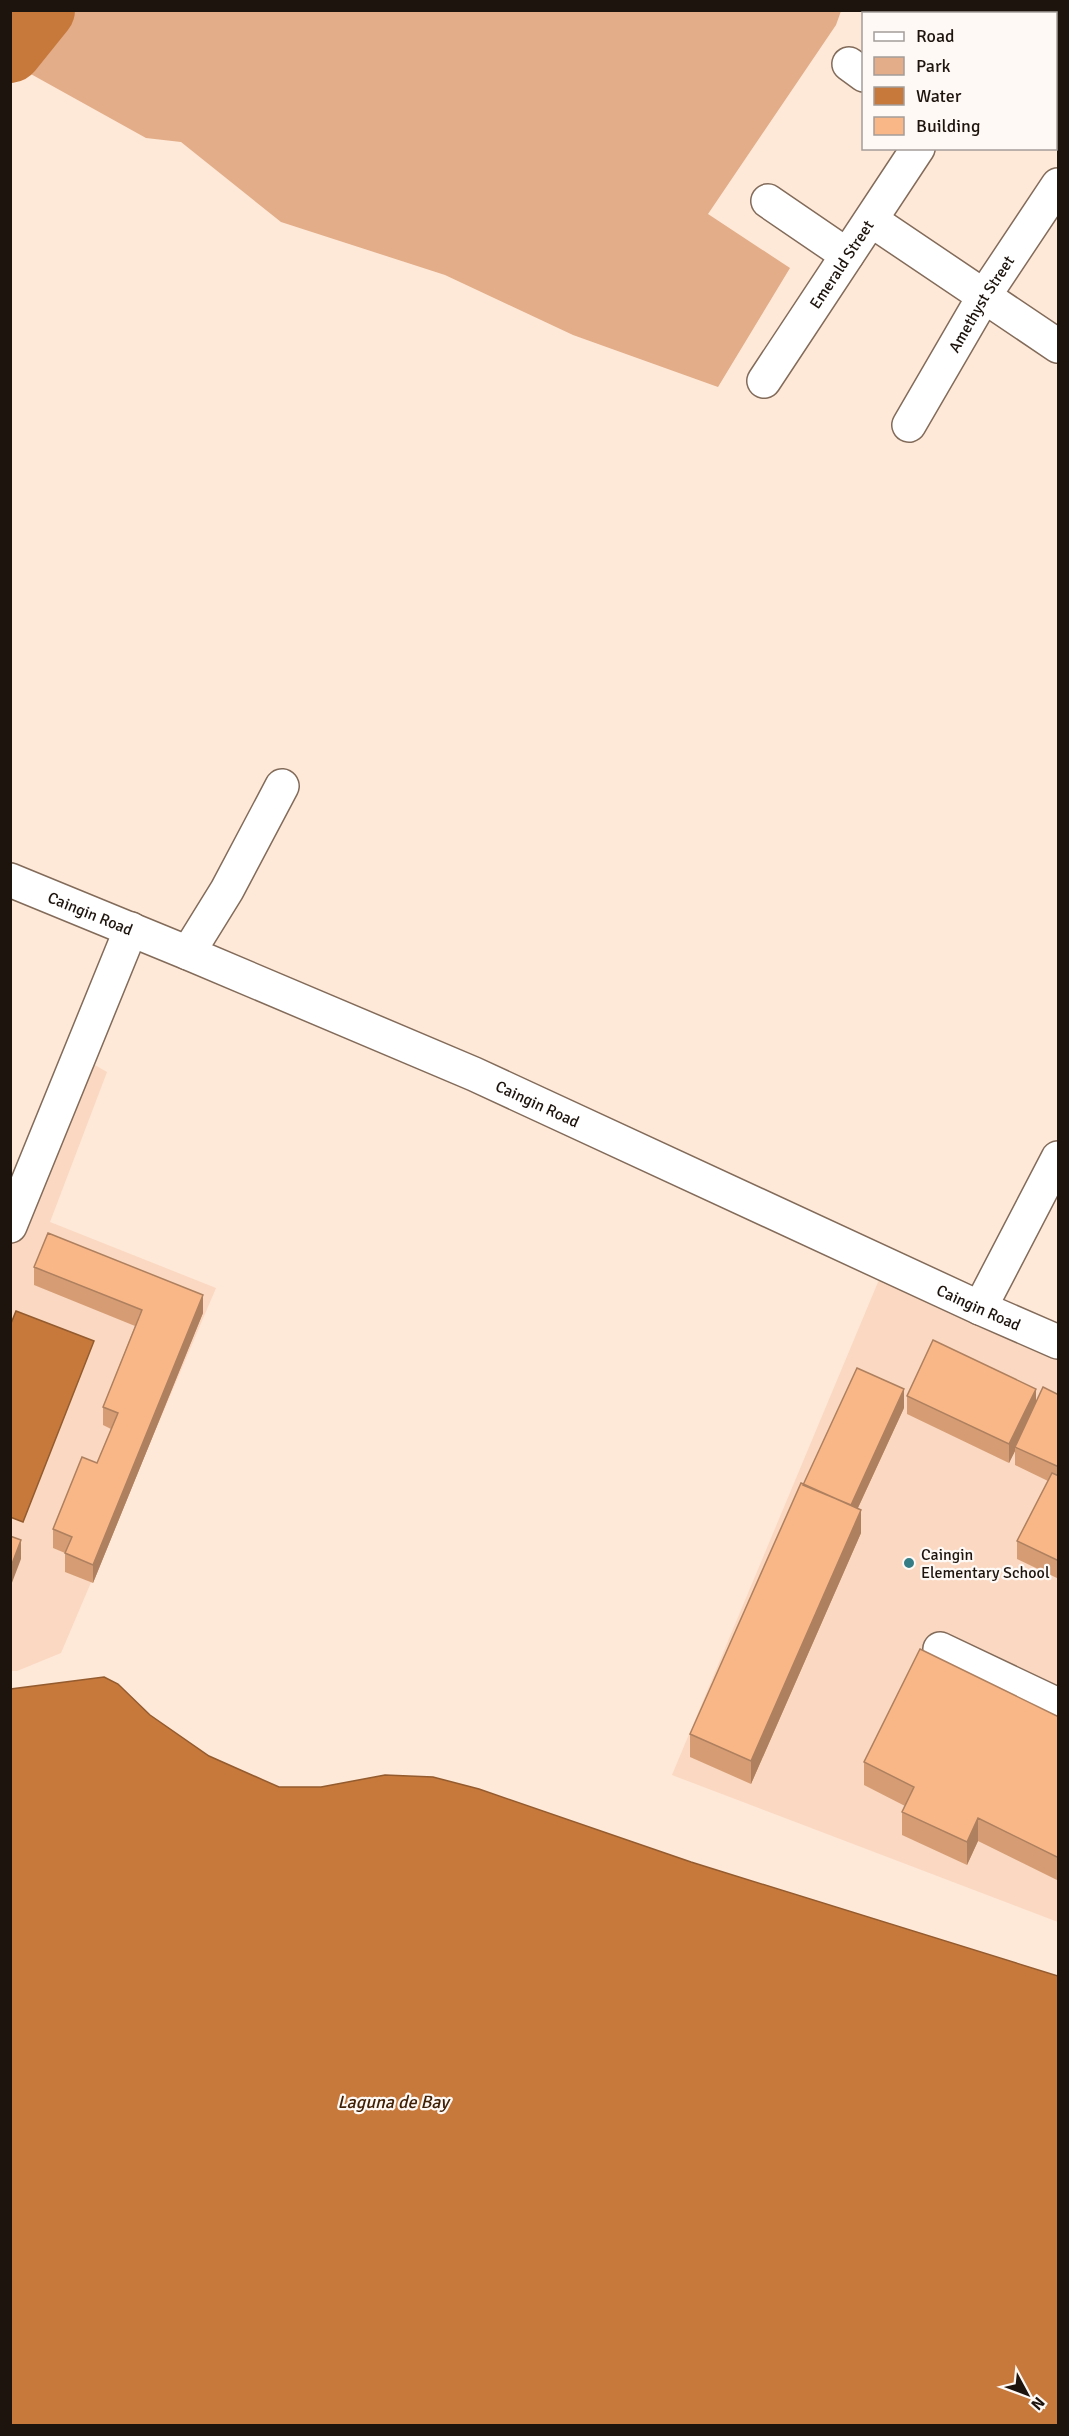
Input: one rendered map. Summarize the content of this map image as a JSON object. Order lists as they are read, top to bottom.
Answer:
{
  "streets": {
    "street": ["Emerald Street", "Amethyst Street", "Caingin Road"]
  },
  "water": ["Laguna de Bay"],
  "places": ["Caingin Elementary School"],
  "legend": [
    "Road",
    "Park",
    "Water",
    "Building"
  ],
  "north": "bottom right"
}
